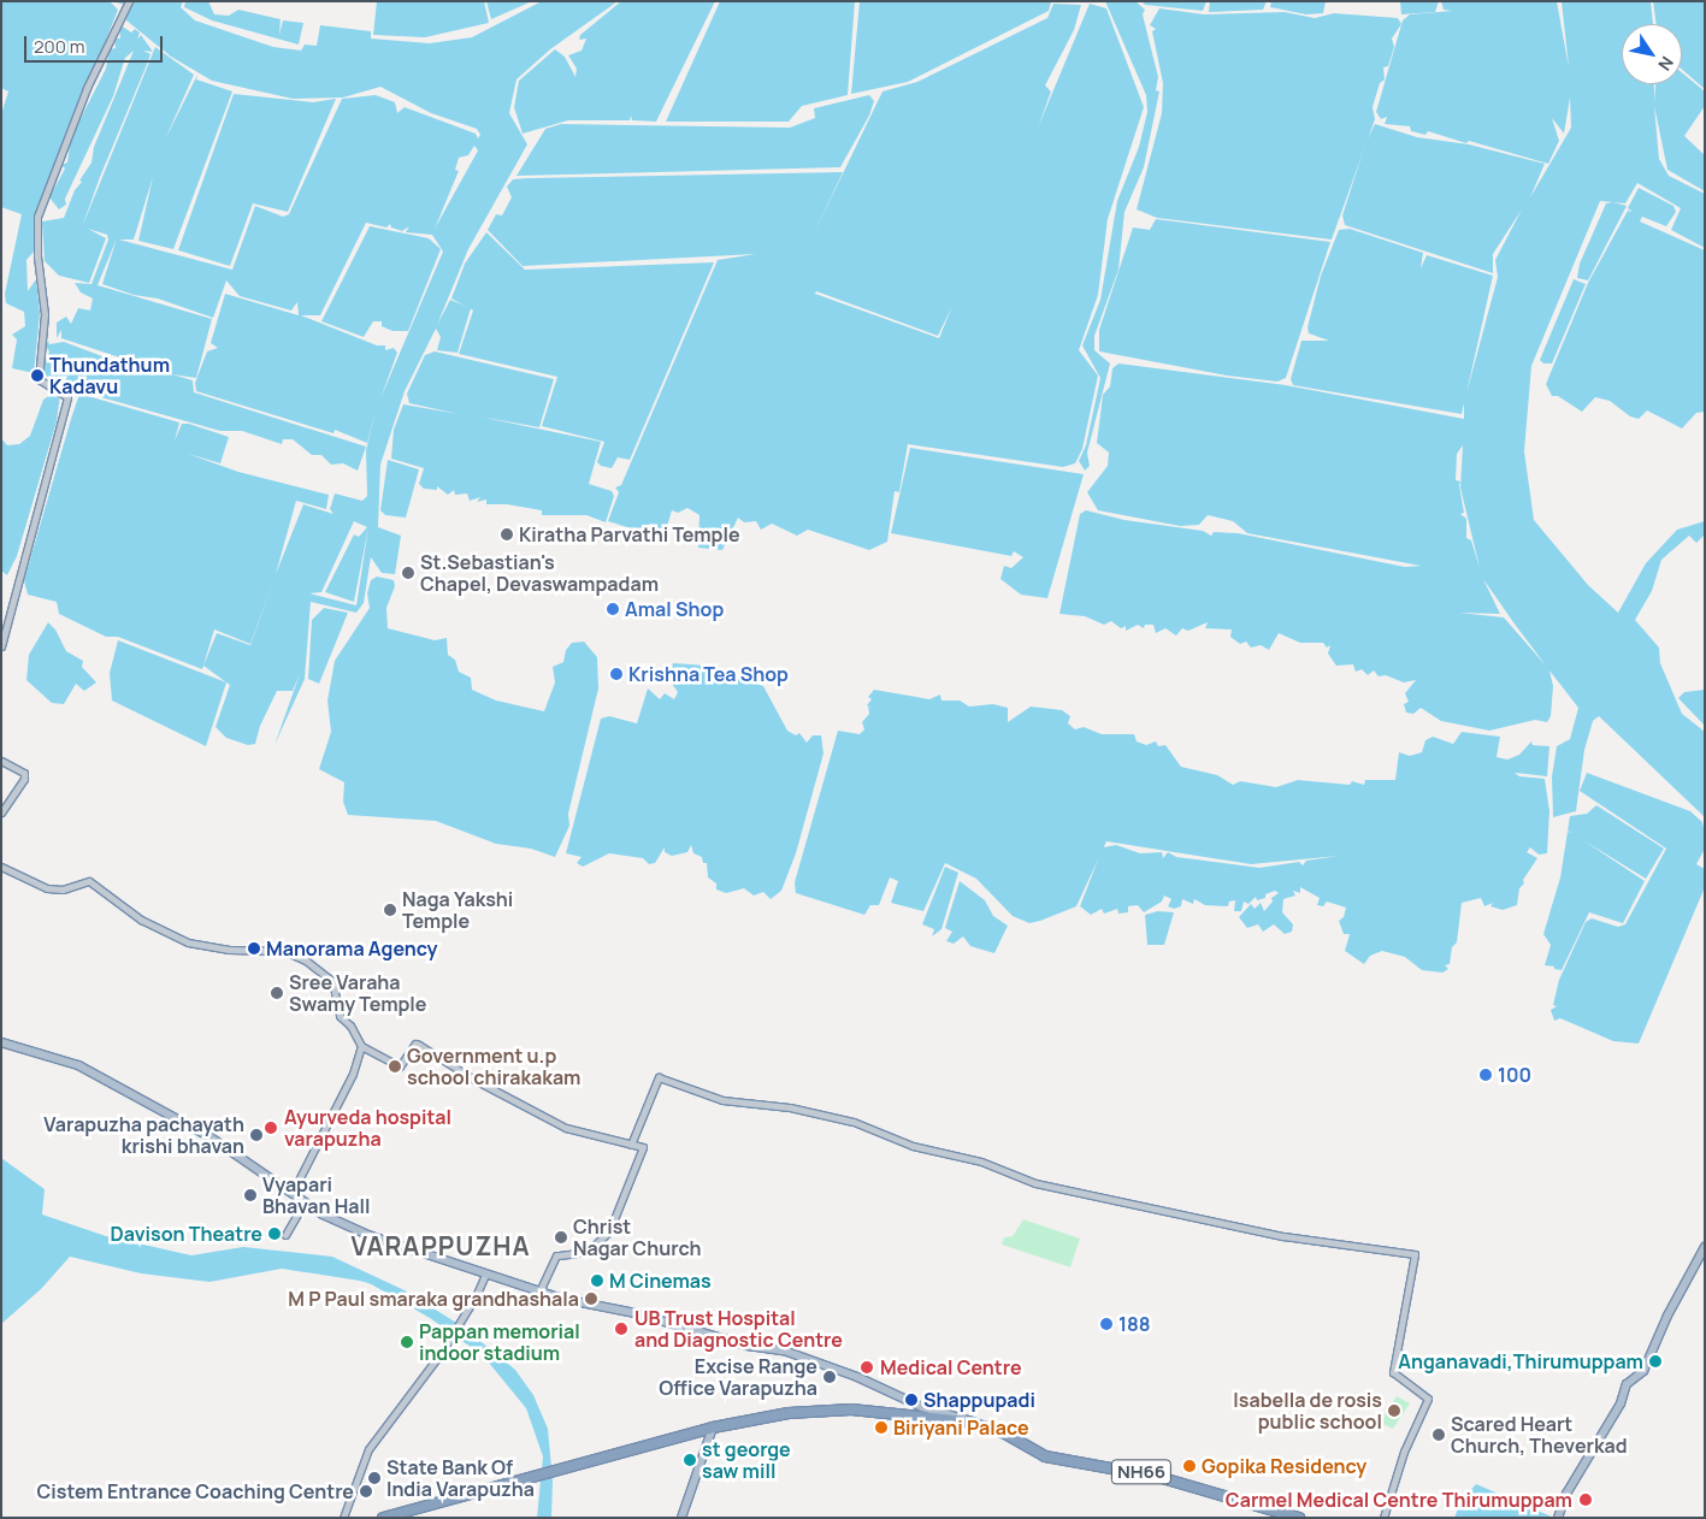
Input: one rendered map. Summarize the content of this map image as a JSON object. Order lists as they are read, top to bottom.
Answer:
{
  "streets": {
    "highway": ["NH66"]
  },
  "districts": ["VARAPPUZHA"],
  "places": [
    "Thundathum Kadavu",
    "Kiratha Parvathi Temple",
    "St.Sebastian's Chapel, Devaswampadam",
    "Amal Shop",
    "Krishna Tea Shop",
    "Naga Yakshi Temple",
    "Manorama Agency",
    "Sree Varaha Swamy Temple",
    "Government u.p school chirakakam",
    "100",
    "Ayurveda hospital varapuzha",
    "Varapuzha pachayath krishi bhavan",
    "Vyapari Bhavan Hall",
    "Davison Theatre",
    "Christ Nagar Church",
    "M Cinemas",
    "M P Paul smaraka grandhashala",
    "188",
    "UB Trust Hospital and Diagnostic Centre",
    "Pappan memorial indoor stadium",
    "Anganavadi,Thirumuppam",
    "Medical Centre",
    "Excise Range Office Varapuzha",
    "Shappupadi",
    "Isabella de rosis public school",
    "Biriyani Palace",
    "Scared Heart Church, Theverkad",
    "st george saw mill",
    "Gopika Residency",
    "State Bank Of India Varapuzha",
    "Cistem Entrance Coaching Centre",
    "Carmel Medical Centre Thirumuppam"
  ],
  "scale_bar": "200 m",
  "north": "bottom right"
}
